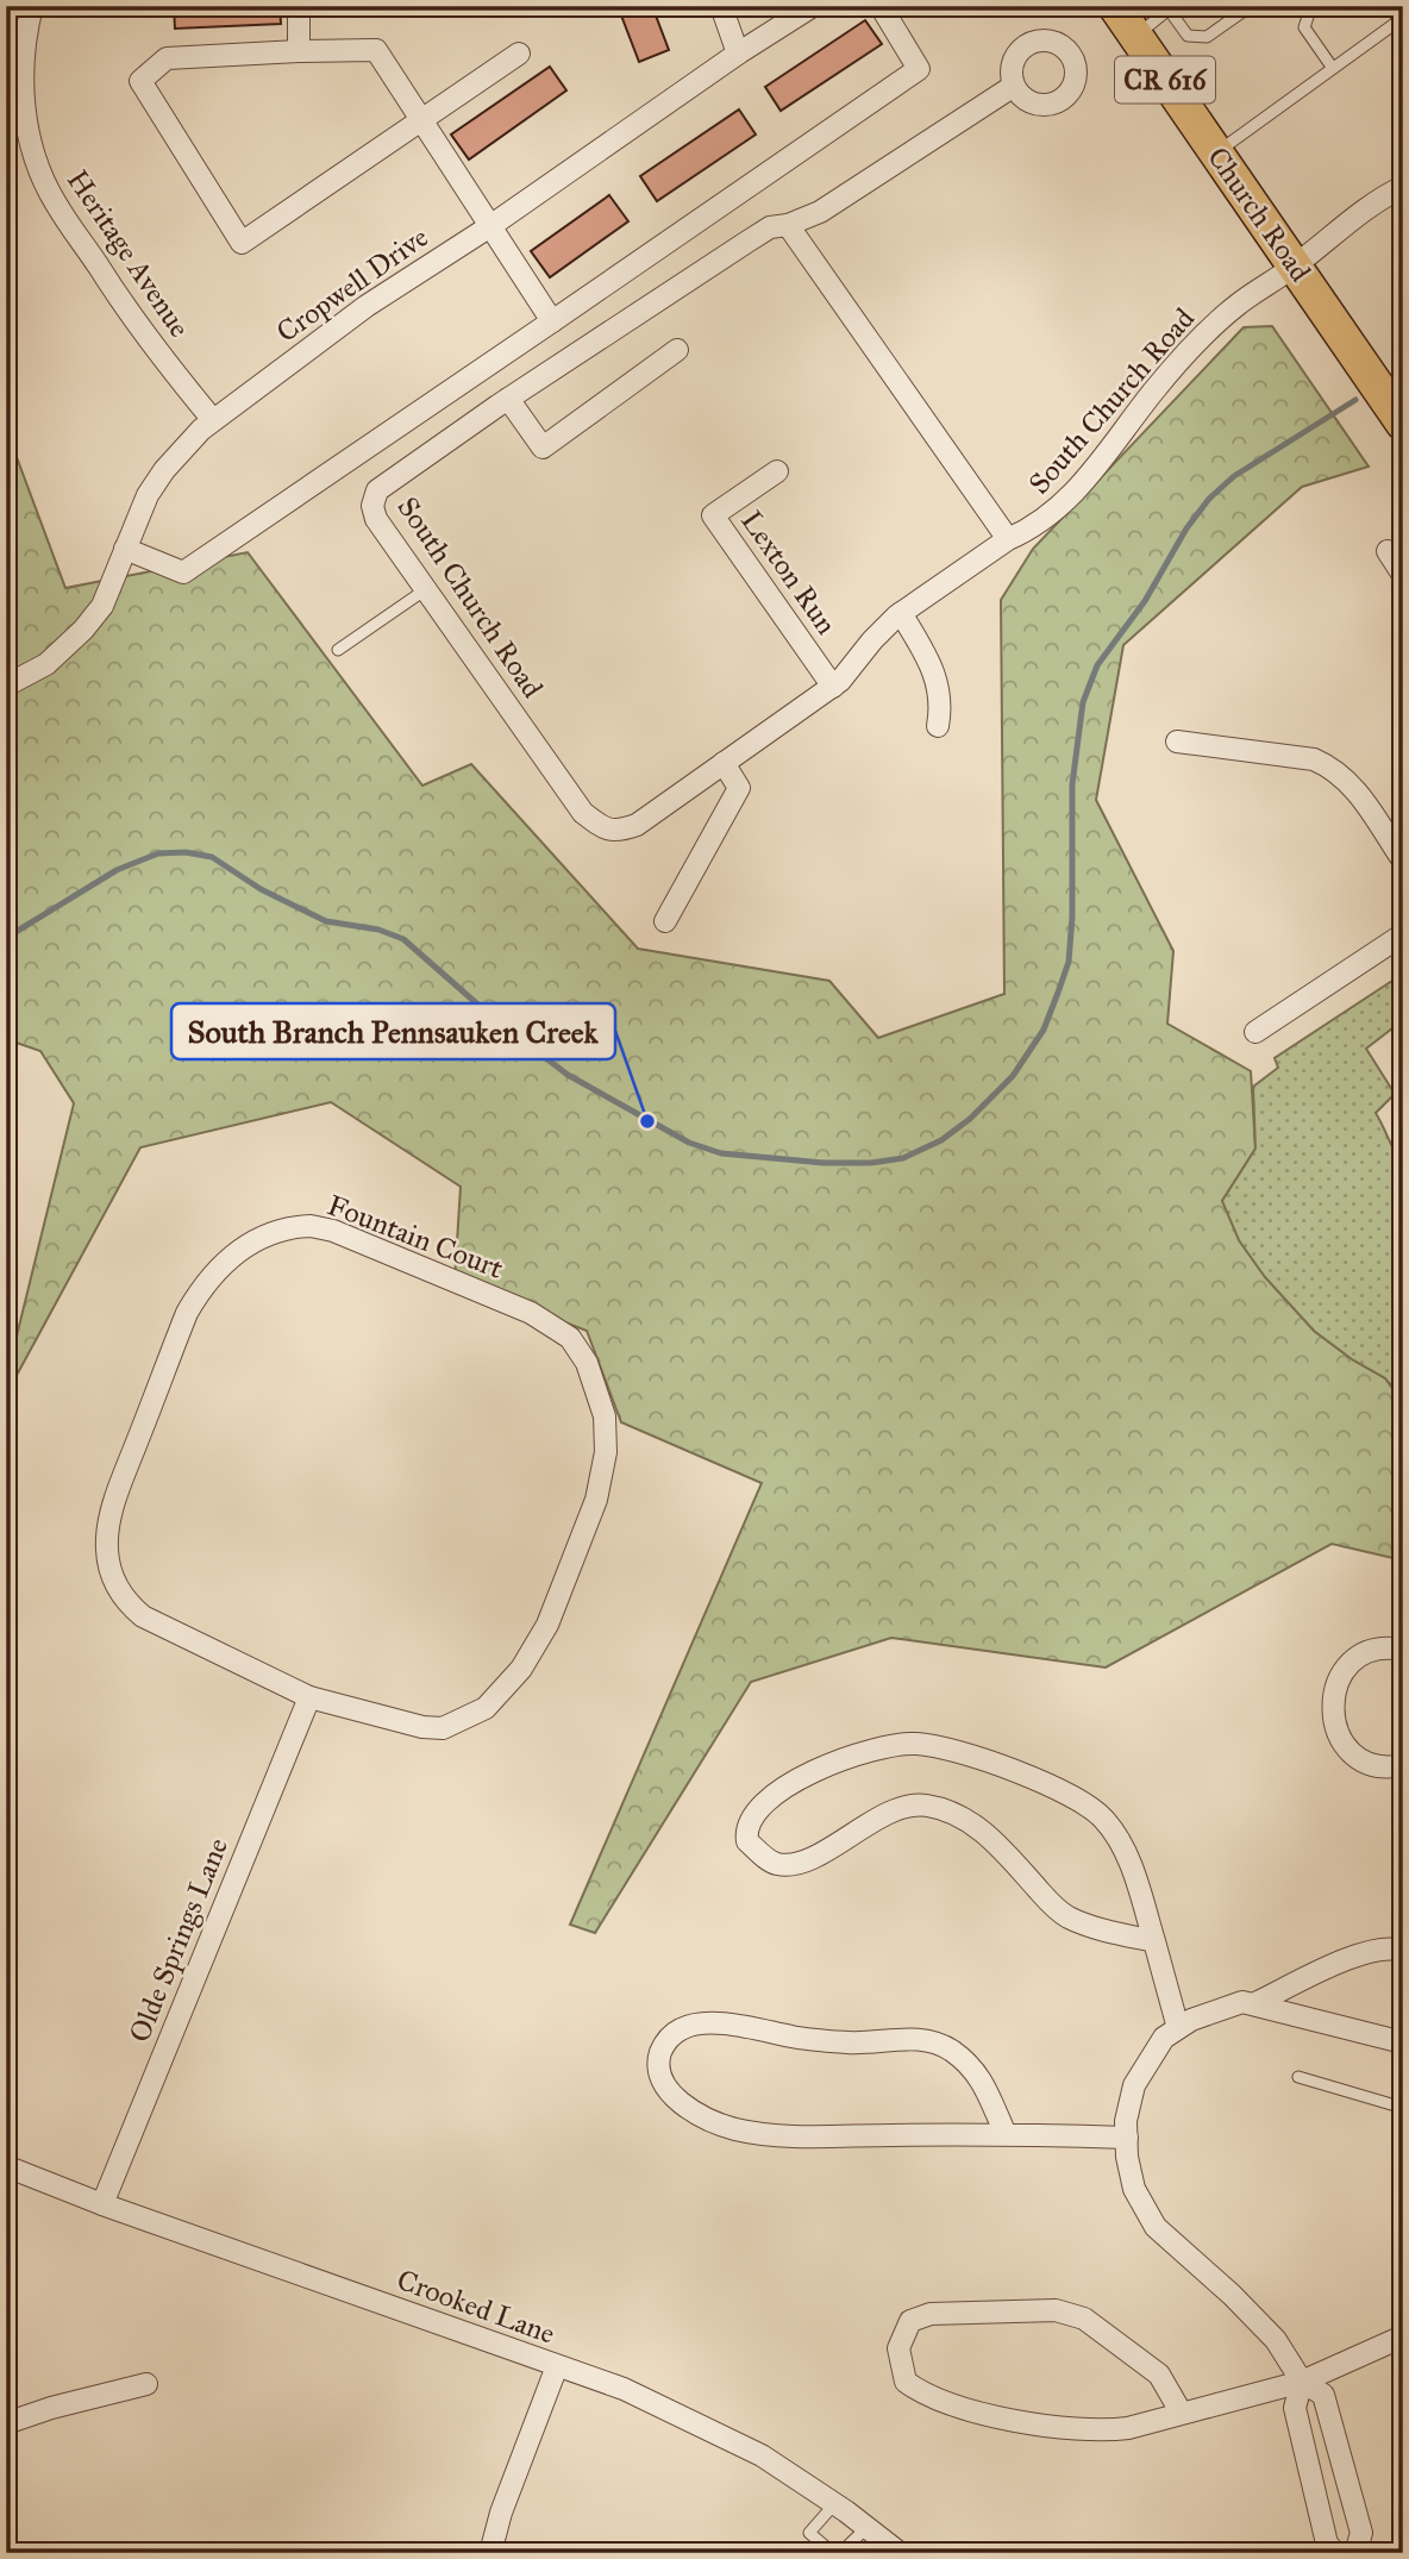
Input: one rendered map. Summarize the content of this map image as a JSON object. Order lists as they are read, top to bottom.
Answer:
{
  "streets": {
    "main road": ["CR 616", "Church Road"],
    "street": [
      "Heritage Avenue",
      "Cropwell Drive",
      "South Church Road",
      "Lexton Run",
      "Fountain Court",
      "Olde Springs Lane",
      "Crooked Lane"
    ]
  },
  "crossings": [
    ["Church Road", "South Church Road"],
    ["Heritage Avenue", "Cropwell Drive"],
    ["South Church Road", "Lexton Run"],
    ["Fountain Court", "Olde Springs Lane"],
    ["Olde Springs Lane", "Crooked Lane"]
  ],
  "places": ["South Branch Pennsauken Creek"]
}
